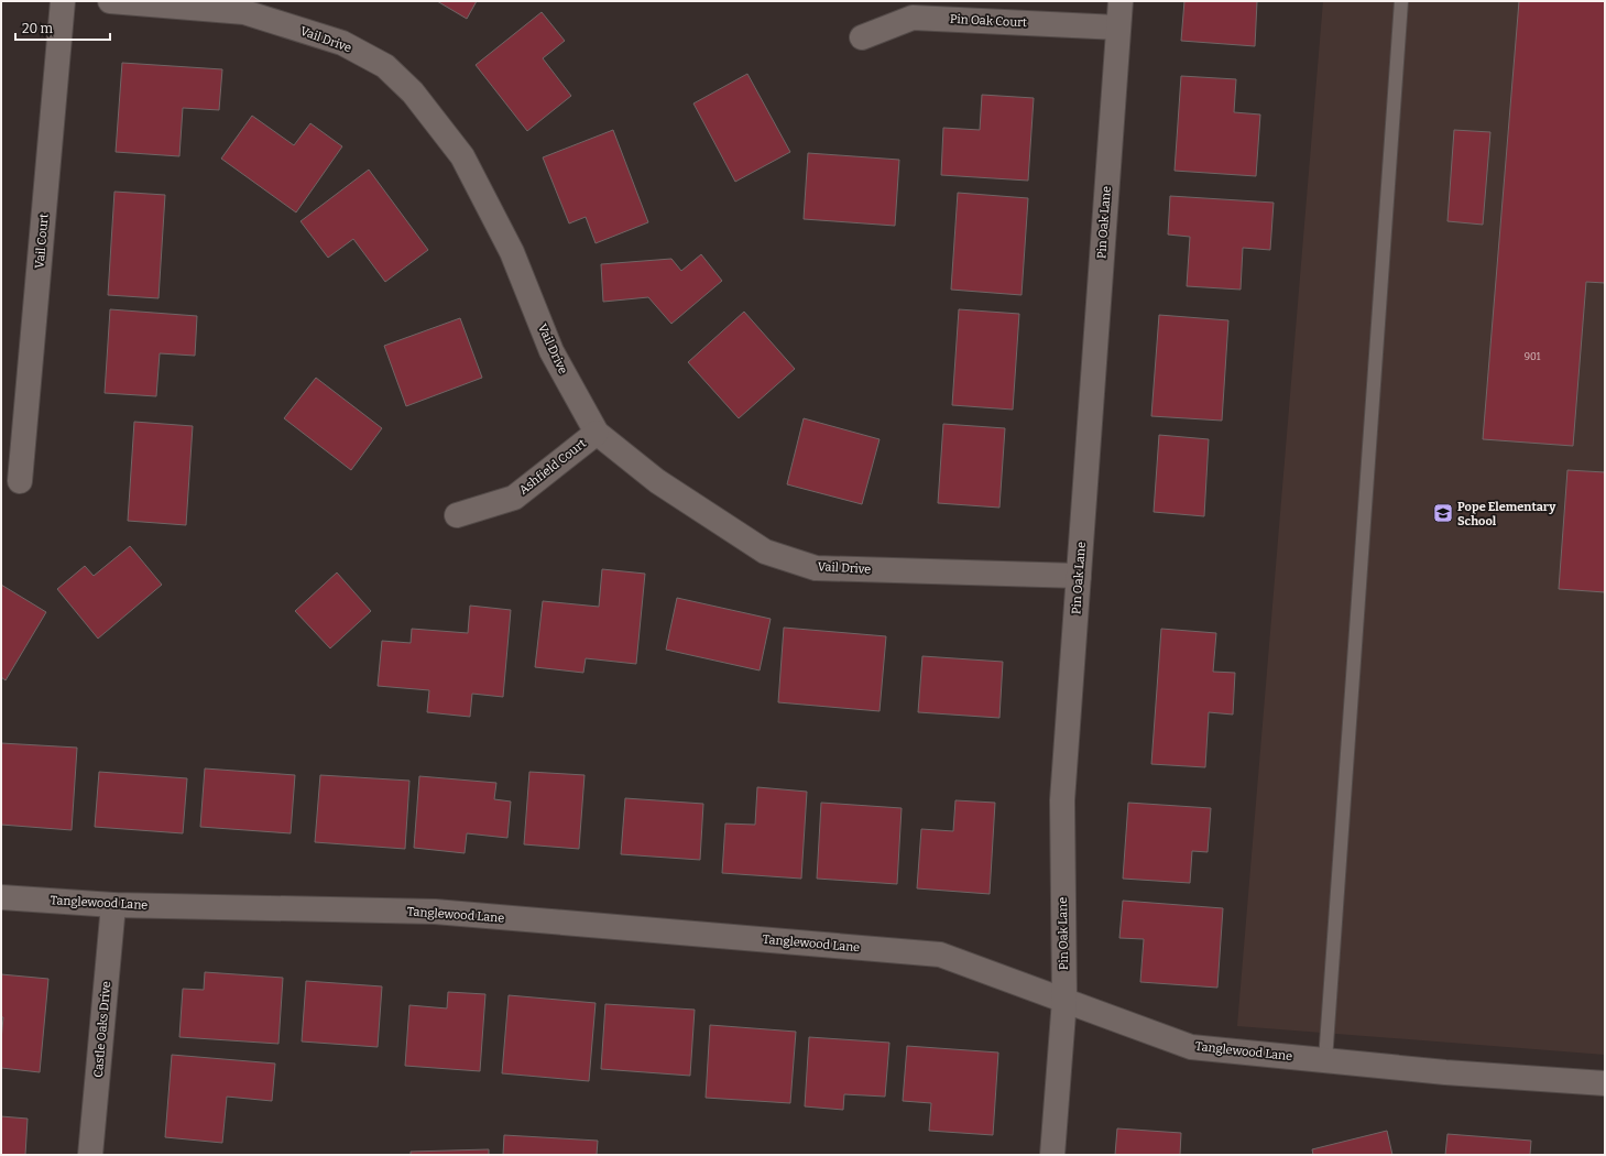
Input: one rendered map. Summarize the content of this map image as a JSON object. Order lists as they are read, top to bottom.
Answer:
{
  "streets": {
    "street": [
      "Pin Oak Court",
      "Vail Drive",
      "Pin Oak Lane",
      "Vail Court",
      "Ashfield Court",
      "Tanglewood Lane",
      "Castle Oaks Drive"
    ]
  },
  "crossings": [
    ["Pin Oak Court", "Pin Oak Lane"],
    ["Vail Drive", "Pin Oak Lane"],
    ["Vail Drive", "Ashfield Court"],
    ["Pin Oak Lane", "Tanglewood Lane"],
    ["Tanglewood Lane", "Castle Oaks Drive"]
  ],
  "places": {
    "school or university": ["Pope Elementary School"]
  },
  "house_numbers": ["901"],
  "scale_bar": "20 m"
}
